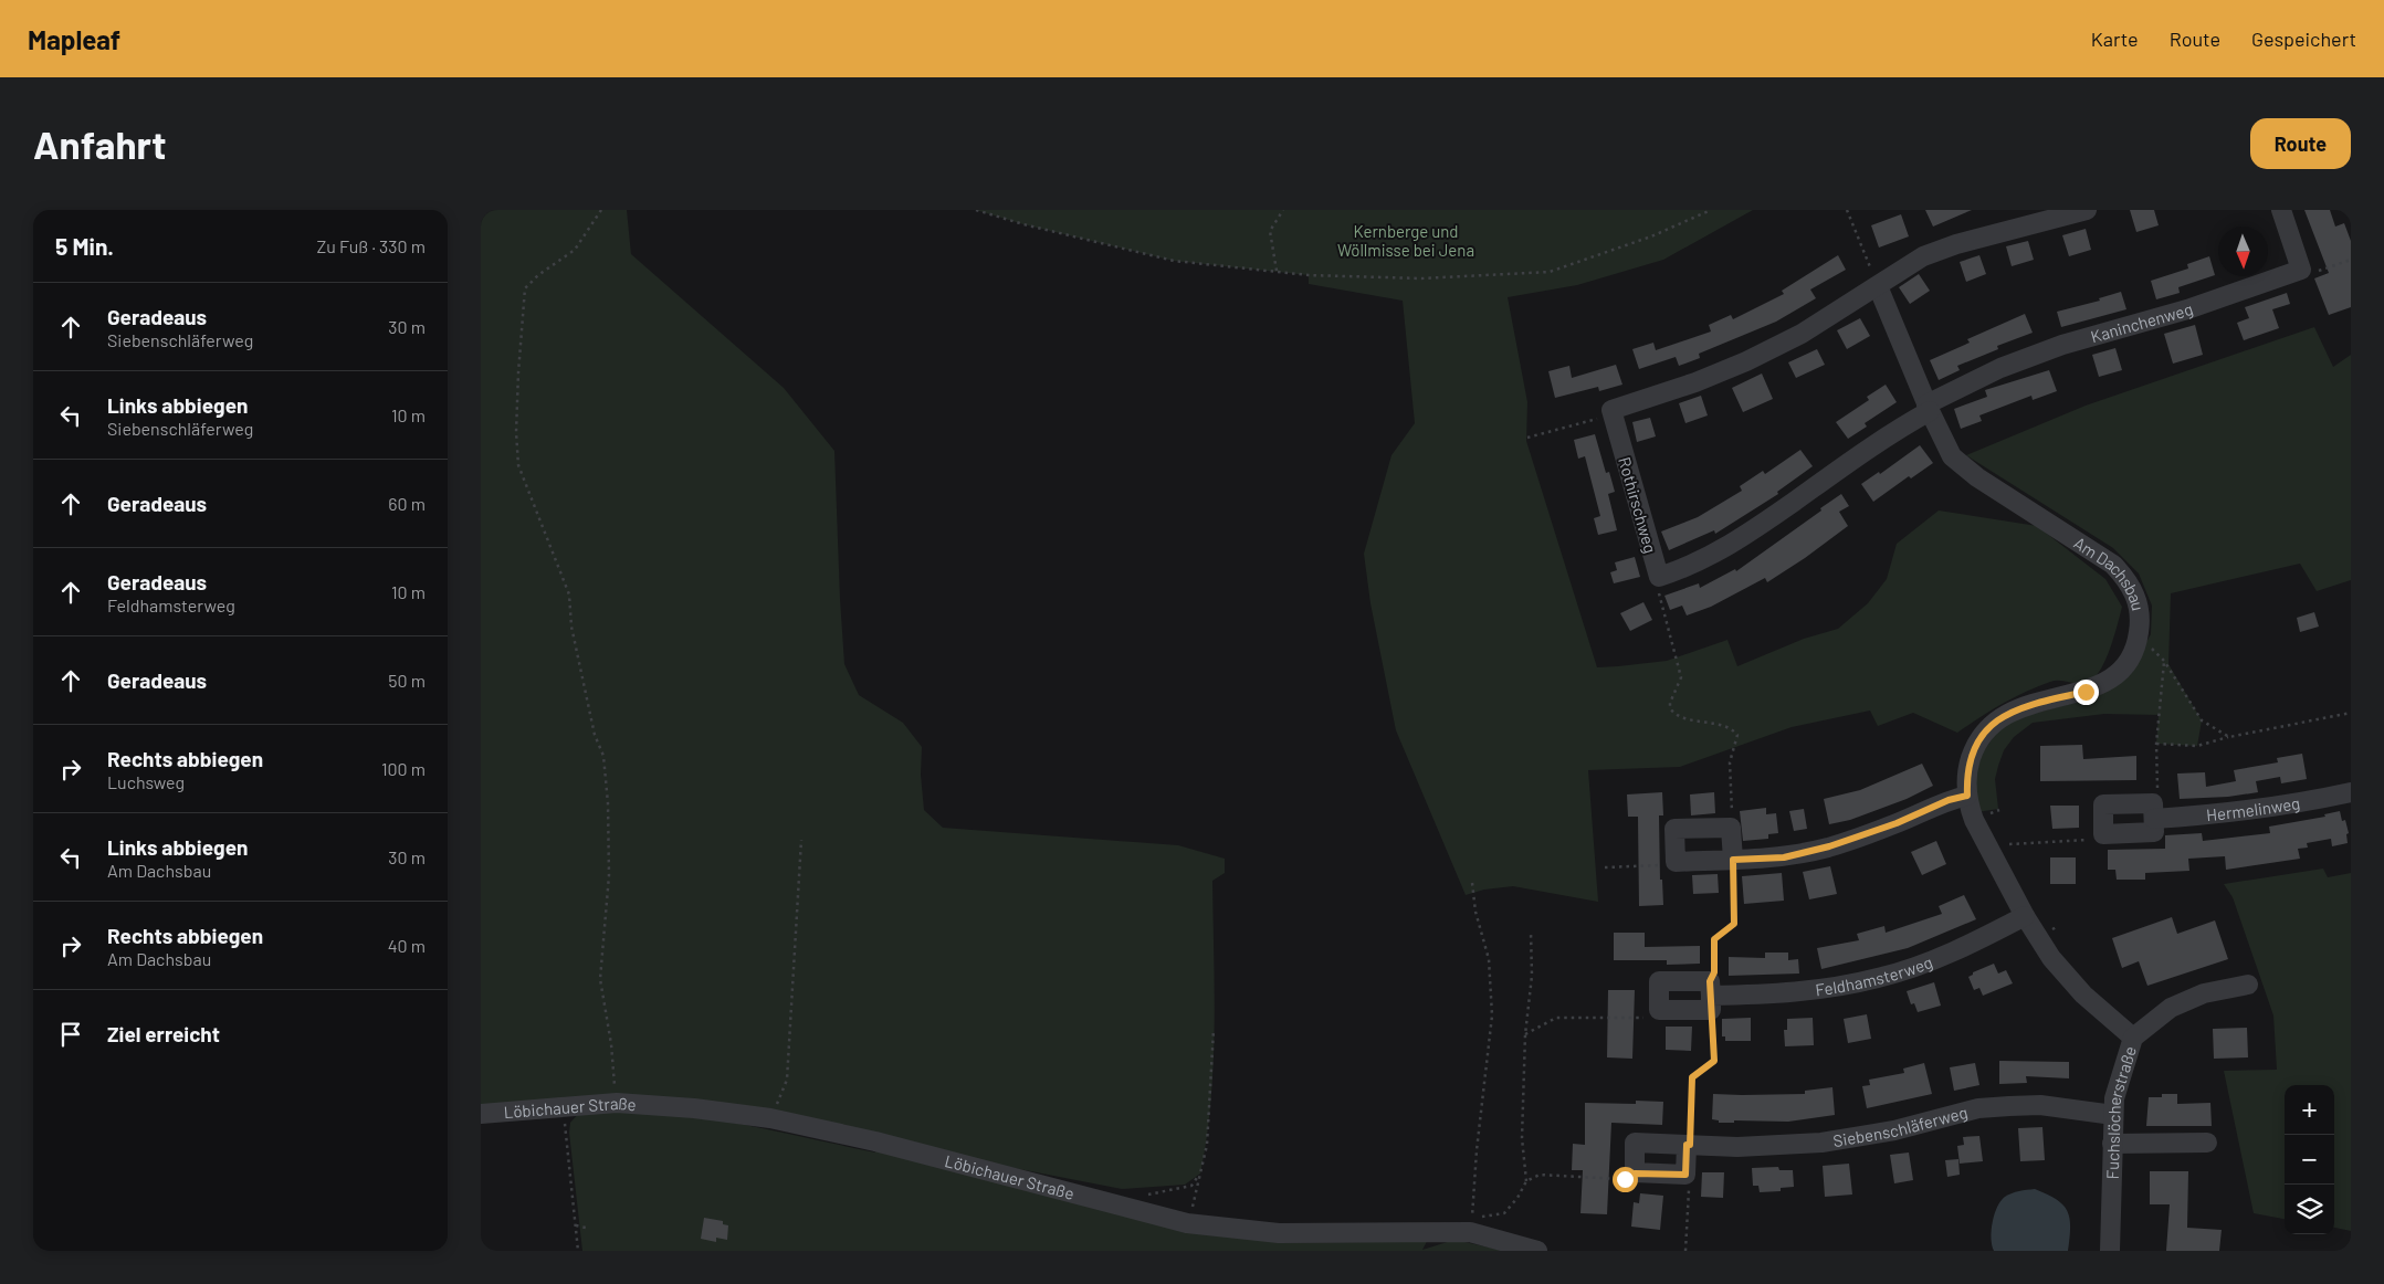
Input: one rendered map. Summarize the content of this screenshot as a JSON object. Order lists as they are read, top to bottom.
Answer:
{
  "streets": {
    "street": [
      "Kaninchenweg",
      "Rothirschweg",
      "Am Dachsbau",
      "Hermelinweg",
      "Feldhamsterweg",
      "Löbichauer Straße",
      "Fuchslöcherstraße",
      "Siebenschläferweg"
    ]
  },
  "crossings": [
    ["Kaninchenweg", "Rothirschweg"],
    ["Kaninchenweg", "Am Dachsbau"],
    ["Rothirschweg", "Am Dachsbau"],
    ["Am Dachsbau", "Feldhamsterweg"],
    ["Am Dachsbau", "Fuchslöcherstraße"],
    ["Fuchslöcherstraße", "Siebenschläferweg"]
  ],
  "parks": ["Kernberge und Wöllmisse bei Jena"],
  "north": "bottom",
  "page": {
    "header": "Mapleaf",
    "nav": ["Karte", "Route", "Gespeichert"],
    "buttons": "Route",
    "title": "Anfahrt",
    "heading": ["5 Min.", "Zu Fuß · 330 m"],
    "list": [
      ["Geradeaus", "Siebenschläferweg", "30 m"],
      ["Links abbiegen", "Siebenschläferweg", "10 m"],
      ["Geradeaus", "60 m"],
      ["Geradeaus", "Feldhamsterweg", "10 m"],
      ["Geradeaus", "50 m"],
      ["Rechts abbiegen", "Luchsweg", "100 m"],
      ["Links abbiegen", "Am Dachsbau", "30 m"],
      ["Rechts abbiegen", "Am Dachsbau", "40 m"],
      "Ziel erreicht"
    ],
    "map_buttons": ["+", "−"]
  }
}
